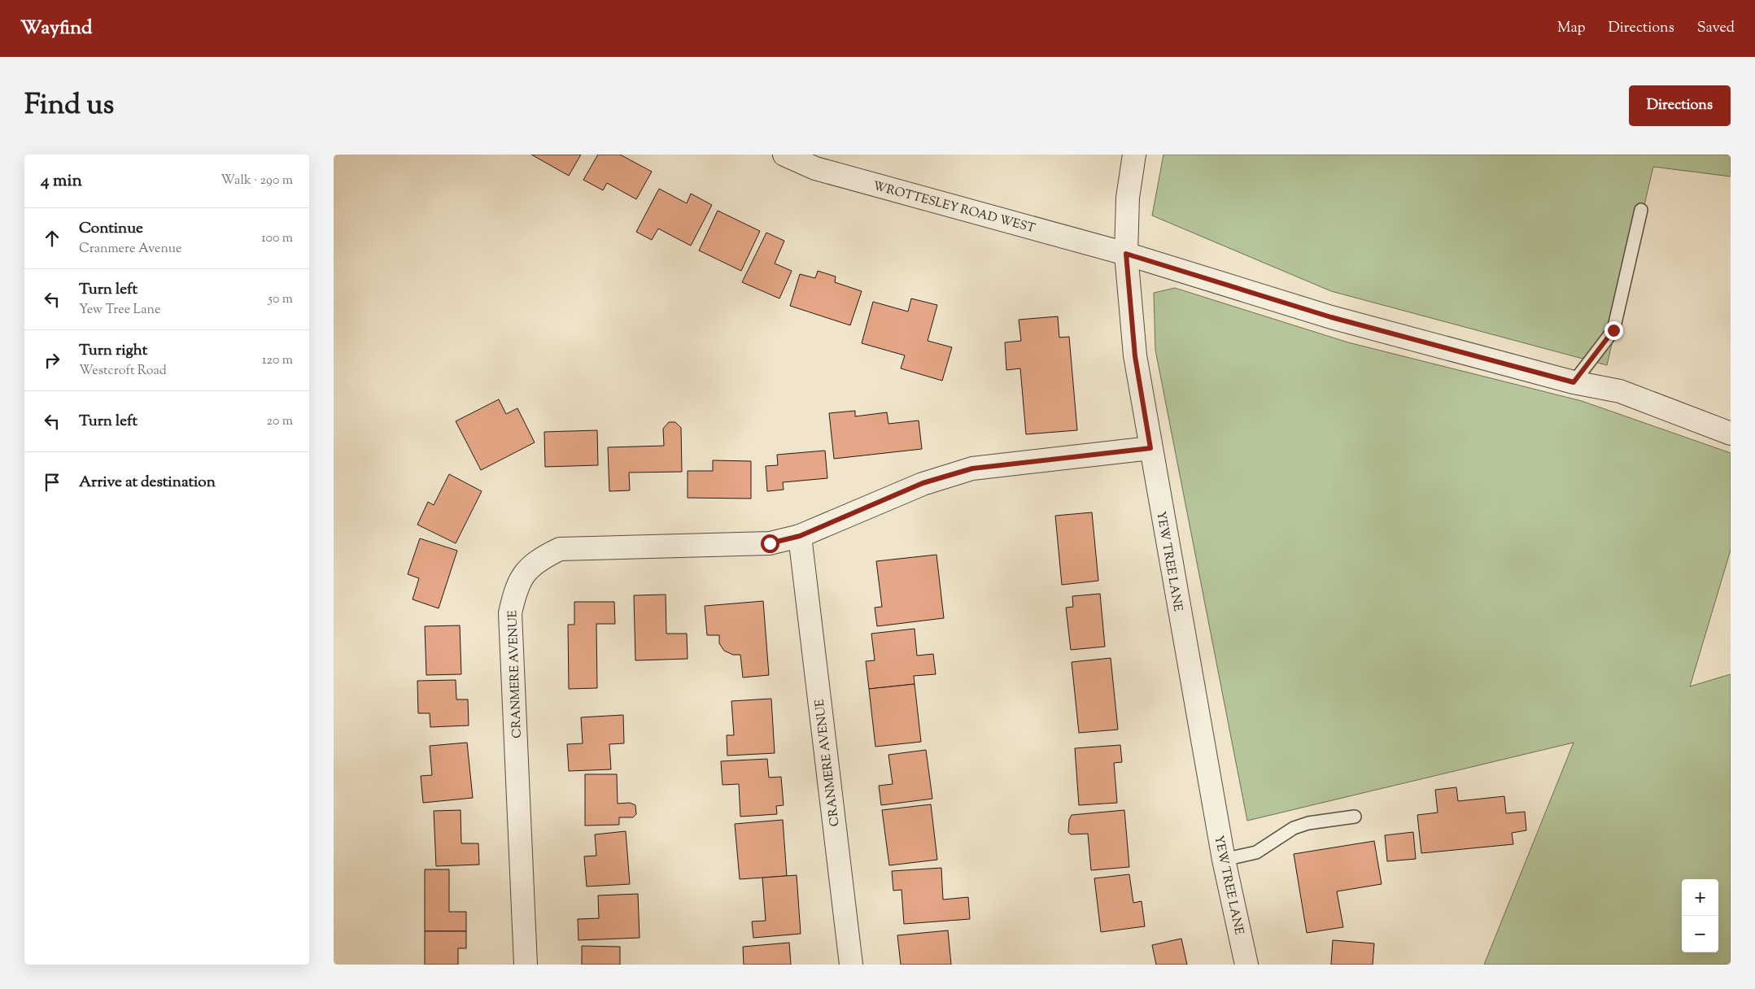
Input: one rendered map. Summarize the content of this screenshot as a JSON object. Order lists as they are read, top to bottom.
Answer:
{
  "streets": {
    "street": ["WROTTESLEY ROAD WEST", "YEW TREE LANE", "CRANMERE AVENUE"]
  },
  "crossings": [
    ["WROTTESLEY ROAD WEST", "YEW TREE LANE"],
    ["YEW TREE LANE", "CRANMERE AVENUE"]
  ],
  "page": {
    "header": "Wayfind",
    "nav": ["Map", "Directions", "Saved"],
    "title": "Find us",
    "buttons": "Directions",
    "heading": ["4 min", "Walk · 290 m"],
    "list": [
      ["Continue", "Cranmere Avenue", "100 m"],
      ["Turn left", "Yew Tree Lane", "50 m"],
      ["Turn right", "Westcroft Road", "120 m"],
      ["Turn left", "20 m"],
      "Arrive at destination"
    ],
    "map_buttons": ["+", "−"]
  }
}
